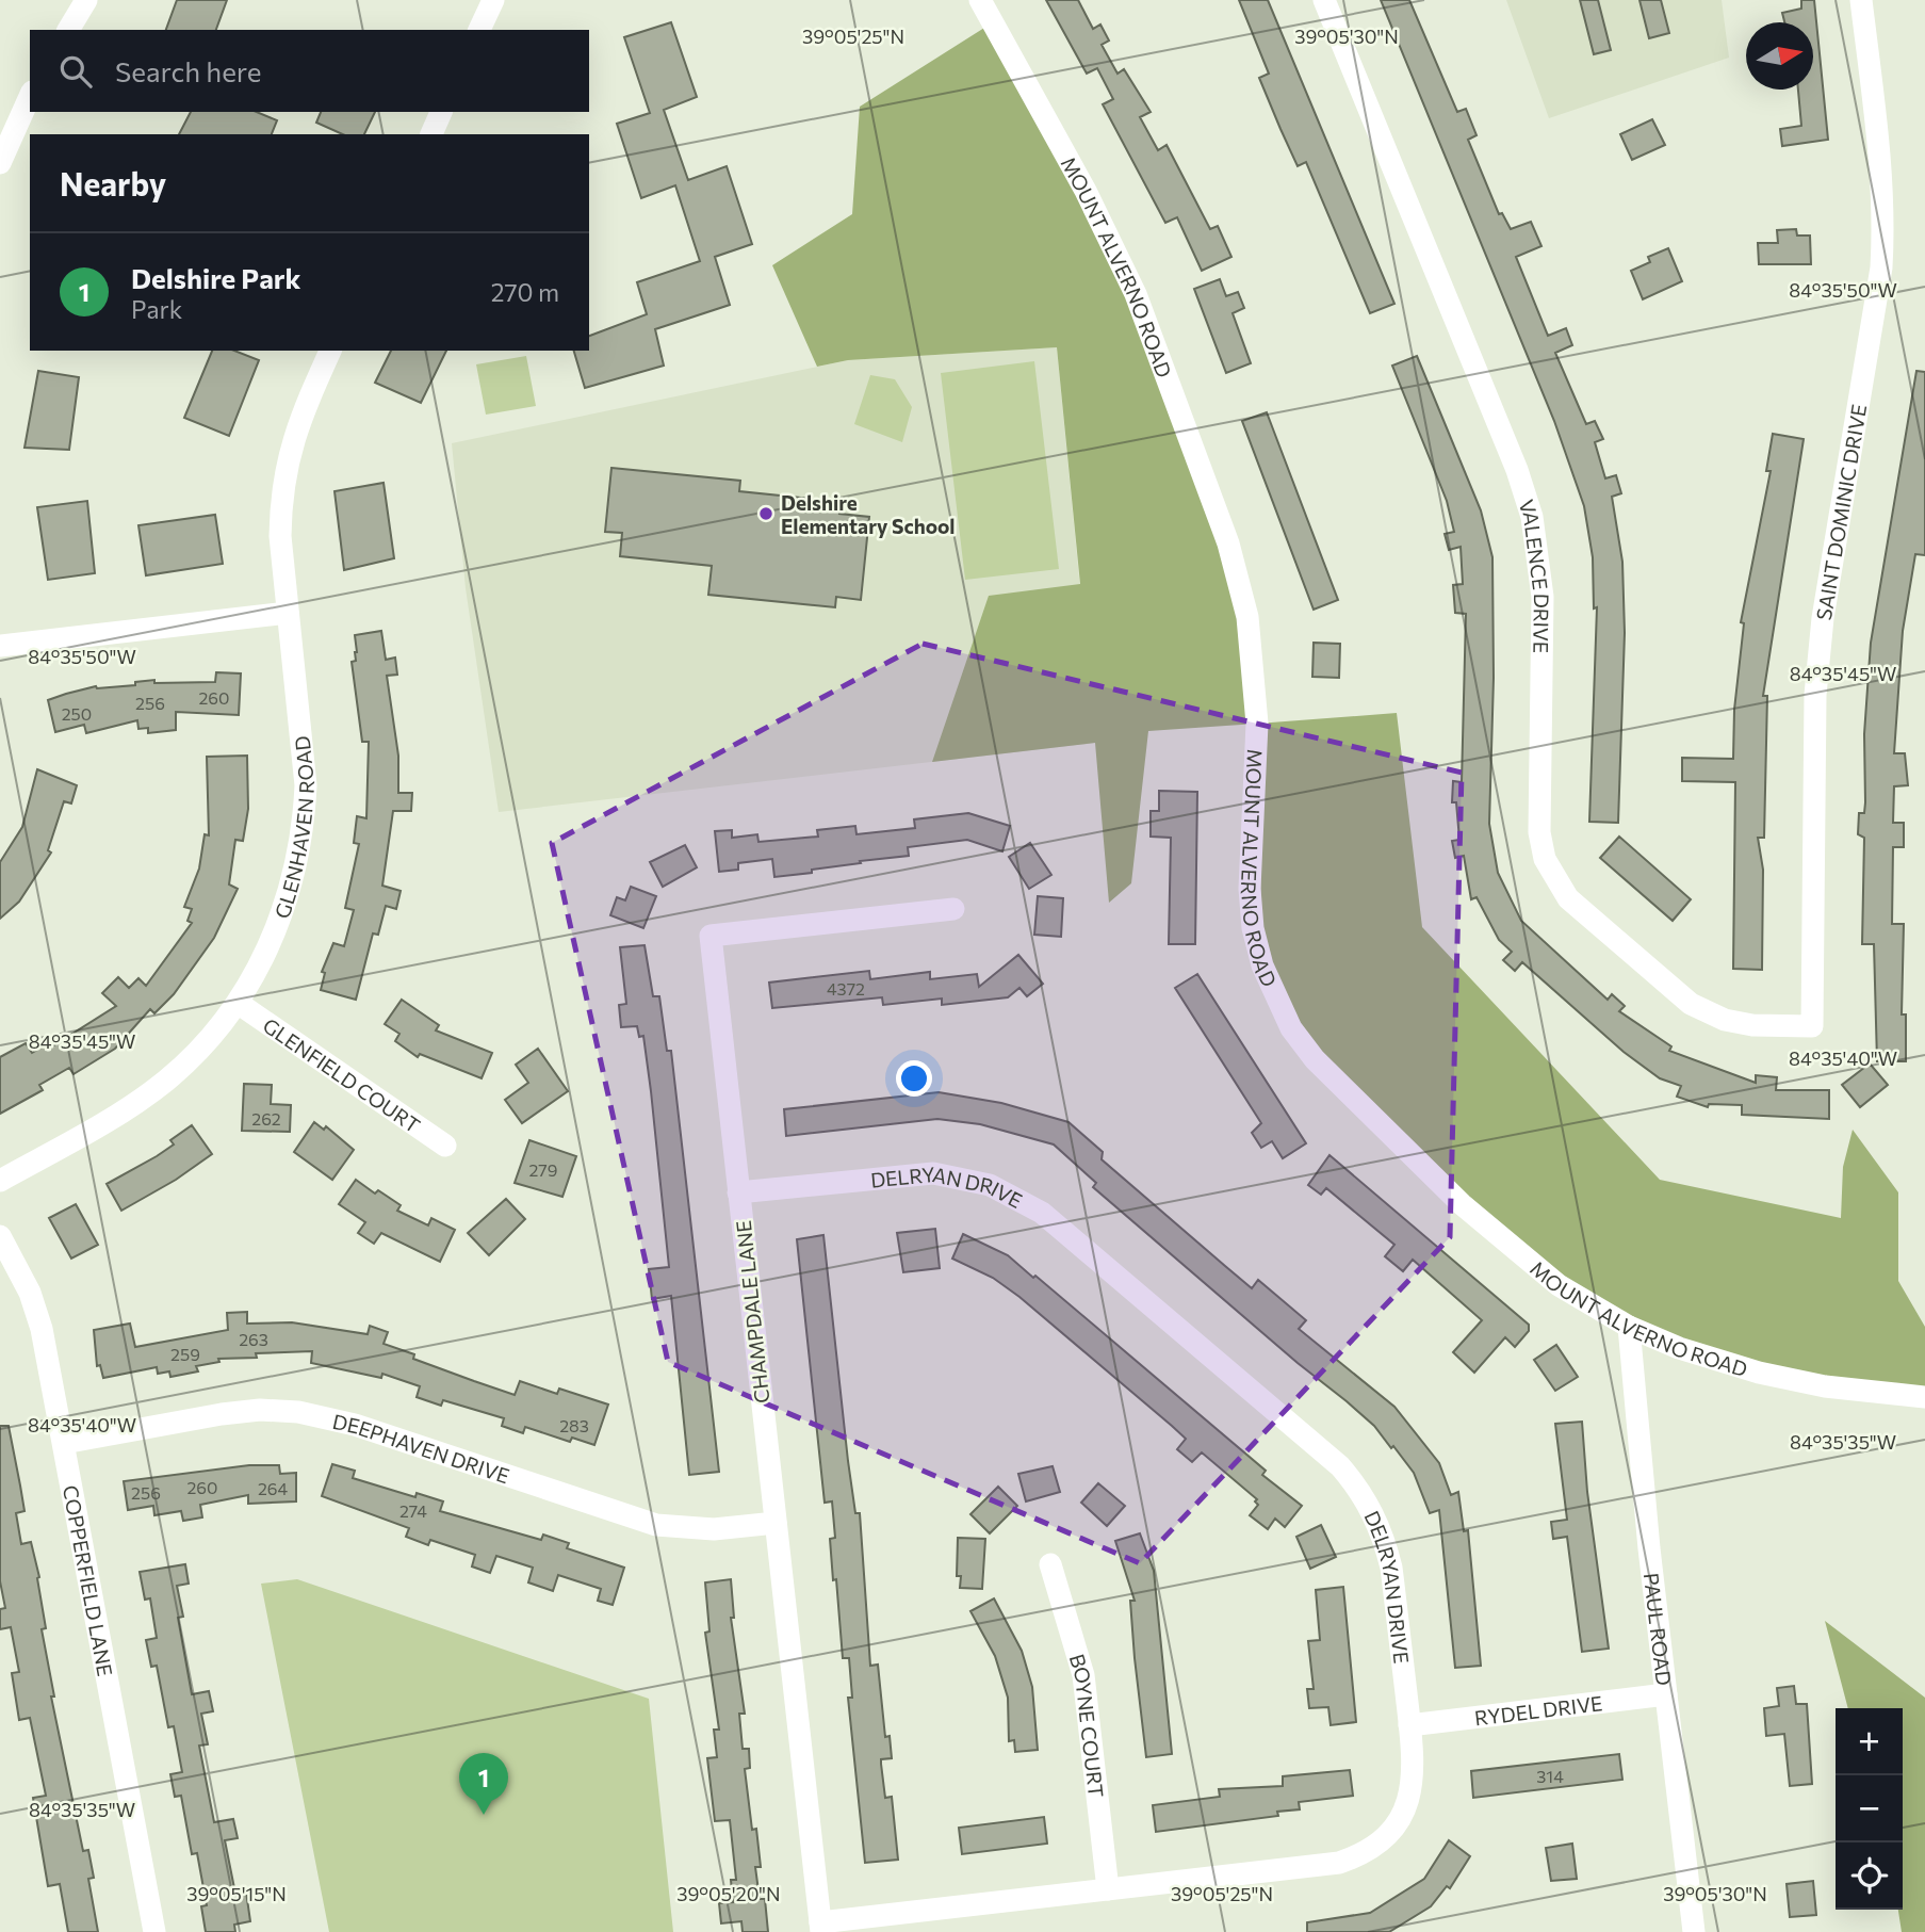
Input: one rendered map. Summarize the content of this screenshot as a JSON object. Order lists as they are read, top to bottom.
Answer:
{
  "streets": {
    "street": [
      "MOUNT ALVERNO ROAD",
      "SAINT DOMINIC DRIVE",
      "VALENCE DRIVE",
      "GLENHAVEN ROAD",
      "GLENFIELD COURT",
      "DELRYAN DRIVE",
      "CHAMPDALE LANE",
      "DEEPHAVEN DRIVE",
      "COPPERFIELD LANE",
      "PAUL ROAD",
      "RYDEL DRIVE",
      "BOYNE COURT"
    ]
  },
  "crossings": [
    ["MOUNT ALVERNO ROAD", "PAUL ROAD"],
    ["SAINT DOMINIC DRIVE", "VALENCE DRIVE"],
    ["GLENHAVEN ROAD", "GLENFIELD COURT"],
    ["DELRYAN DRIVE", "CHAMPDALE LANE"],
    ["DELRYAN DRIVE", "RYDEL DRIVE"],
    ["DELRYAN DRIVE", "BOYNE COURT"],
    ["CHAMPDALE LANE", "DEEPHAVEN DRIVE"],
    ["DEEPHAVEN DRIVE", "COPPERFIELD LANE"],
    ["PAUL ROAD", "RYDEL DRIVE"]
  ],
  "places": ["Delshire Elementary School"],
  "house_numbers": [
    "260",
    "256",
    "250",
    "4372",
    "262",
    "279",
    "263",
    "259",
    "283",
    "260",
    "264",
    "256",
    "274",
    "314"
  ],
  "north": "right",
  "page": {
    "search": "Search here",
    "heading": "Nearby",
    "list": [
      {
        "mark": "1",
        "name": "Delshire Park",
        "note": "Park",
        "value": "270 m"
      }
    ],
    "map_buttons": ["+", "−"],
    "pins": "1"
  },
  "coordinates": [
    "39°05'25\"N",
    "39°05'30\"N",
    "84°35'50\"W",
    "84°35'45\"W",
    "84°35'40\"W",
    "84°35'35\"W",
    "39°05'15\"N",
    "39°05'20\"N"
  ]
}
